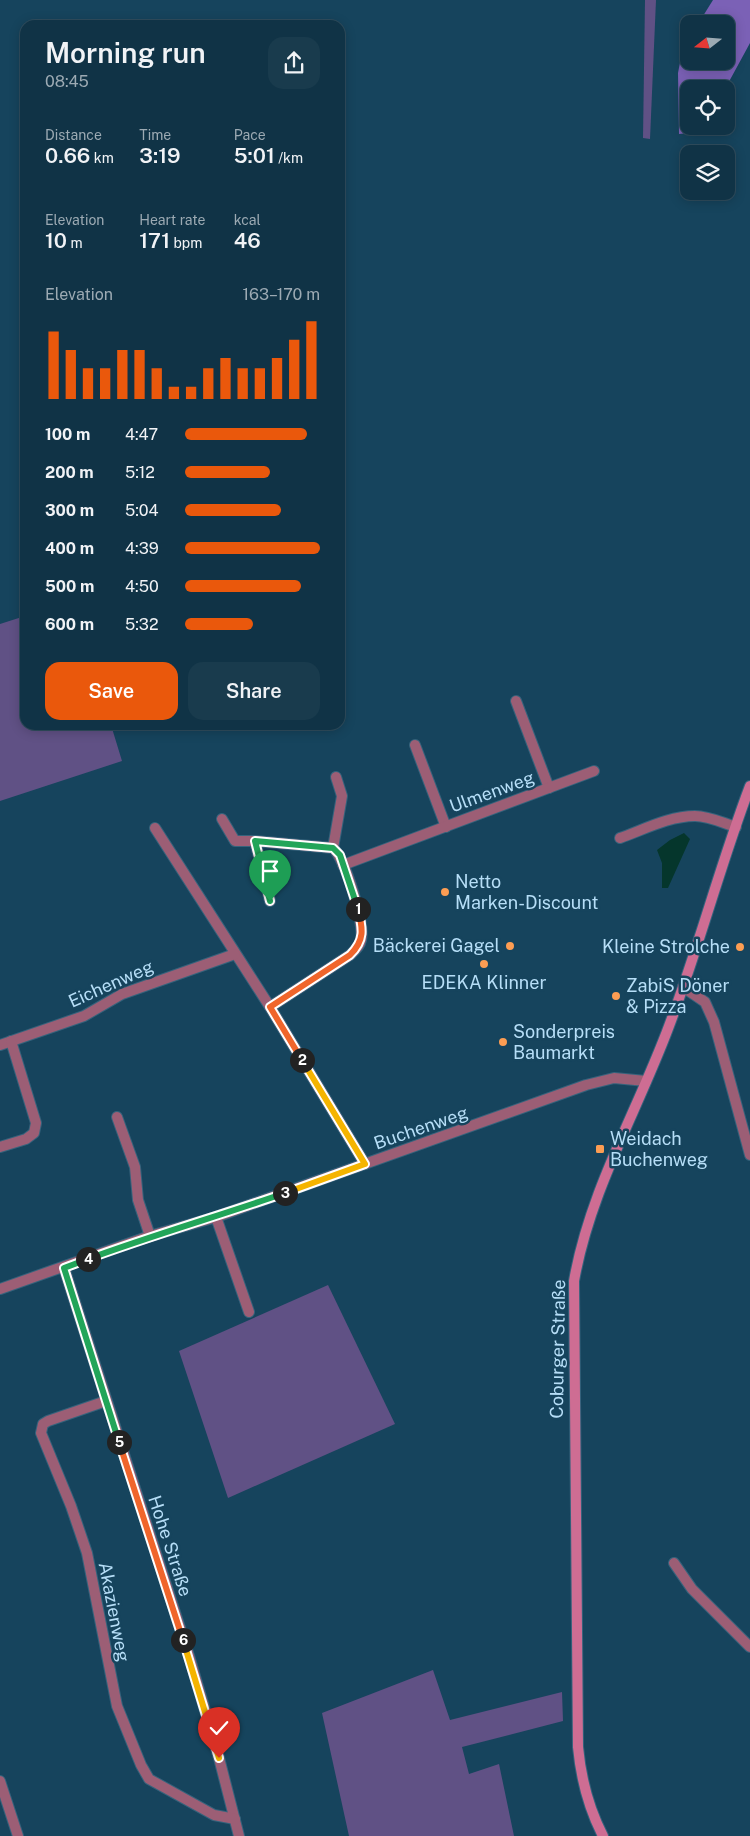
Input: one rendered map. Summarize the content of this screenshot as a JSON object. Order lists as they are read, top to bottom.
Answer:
{
  "streets": {
    "main road": ["Coburger Straße"],
    "street": [
      "Ulmenweg",
      "Eichenweg",
      "Buchenweg",
      "Hohe Straße",
      "Akazienweg"
    ]
  },
  "crossings": [
    ["Buchenweg", "Coburger Straße"],
    ["Buchenweg", "Hohe Straße"],
    ["Hohe Straße", "Akazienweg"]
  ],
  "places": {
    "other": [
      "Netto Marken-Discount",
      "Bäckerei Gagel",
      "Kleine Strolche",
      "EDEKA Klinner",
      "ZabiS Döner & Pizza",
      "Sonderpreis Baumarkt"
    ],
    "transit": ["Weidach Buchenweg"]
  },
  "north": "left",
  "page": {
    "heading": ["Morning run", "08:45"],
    "stats": [
      ["Distance", "0.66 km"],
      ["Time", "3:19"],
      ["Pace", "5:01 /km"],
      ["Elevation", "10 m"],
      ["Heart rate", "171 bpm"],
      ["kcal", "46"]
    ],
    "chart": ["Elevation", "163–170 m"],
    "list": [
      {
        "name": "100 m",
        "note": "4:47"
      },
      {
        "name": "200 m",
        "note": "5:12"
      },
      {
        "name": "300 m",
        "note": "5:04"
      },
      {
        "name": "400 m",
        "note": "4:39"
      },
      {
        "name": "500 m",
        "note": "4:50"
      },
      {
        "name": "600 m",
        "note": "5:32"
      }
    ],
    "buttons": ["Save", "Share"],
    "pins": [
      "1",
      "2",
      "3",
      "4",
      "5",
      "6"
    ]
  }
}
